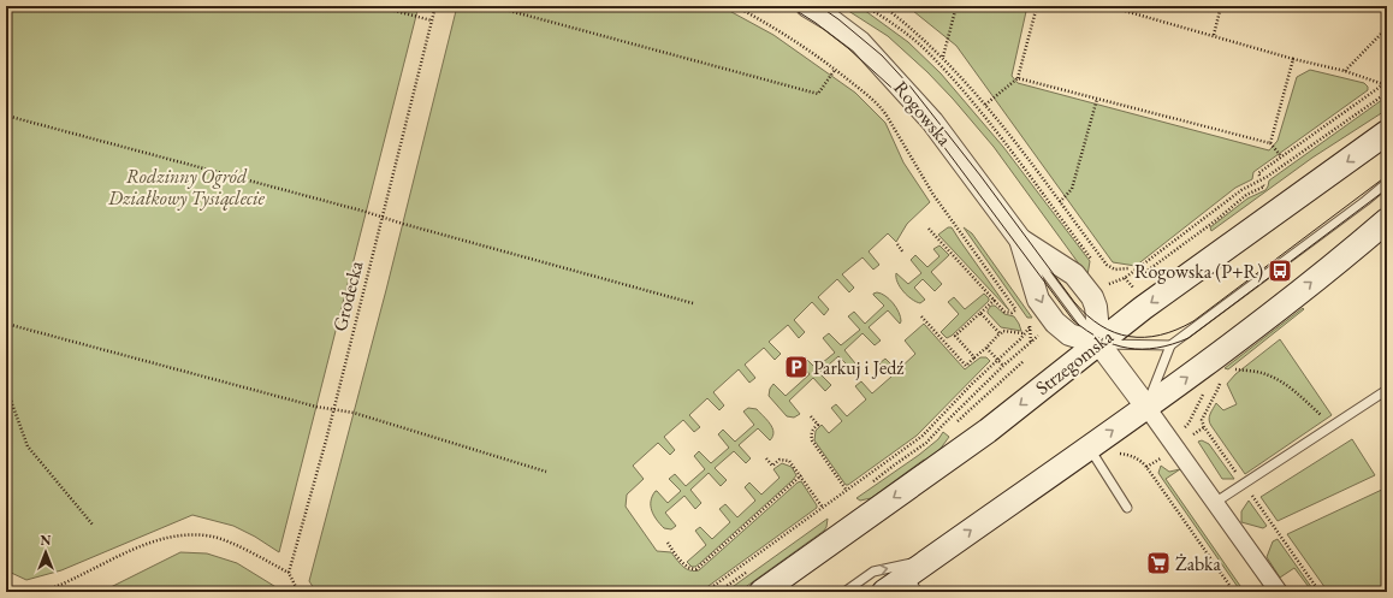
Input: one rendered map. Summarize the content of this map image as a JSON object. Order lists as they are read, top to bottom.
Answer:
{
  "streets": {
    "main road": ["Strzegomska"],
    "street": ["Rogowska"],
    "path": ["Grodecka"]
  },
  "crossings": [
    ["Rogowska", "Strzegomska"]
  ],
  "parks": ["Rodzinny Ogród Działkowy Tysiąclecie"],
  "places": {
    "bus stop": ["Rogowska (P+R)"],
    "parking": ["Parkuj i Jedź"],
    "supermarket": ["Żabka"]
  },
  "north": "top"
}
